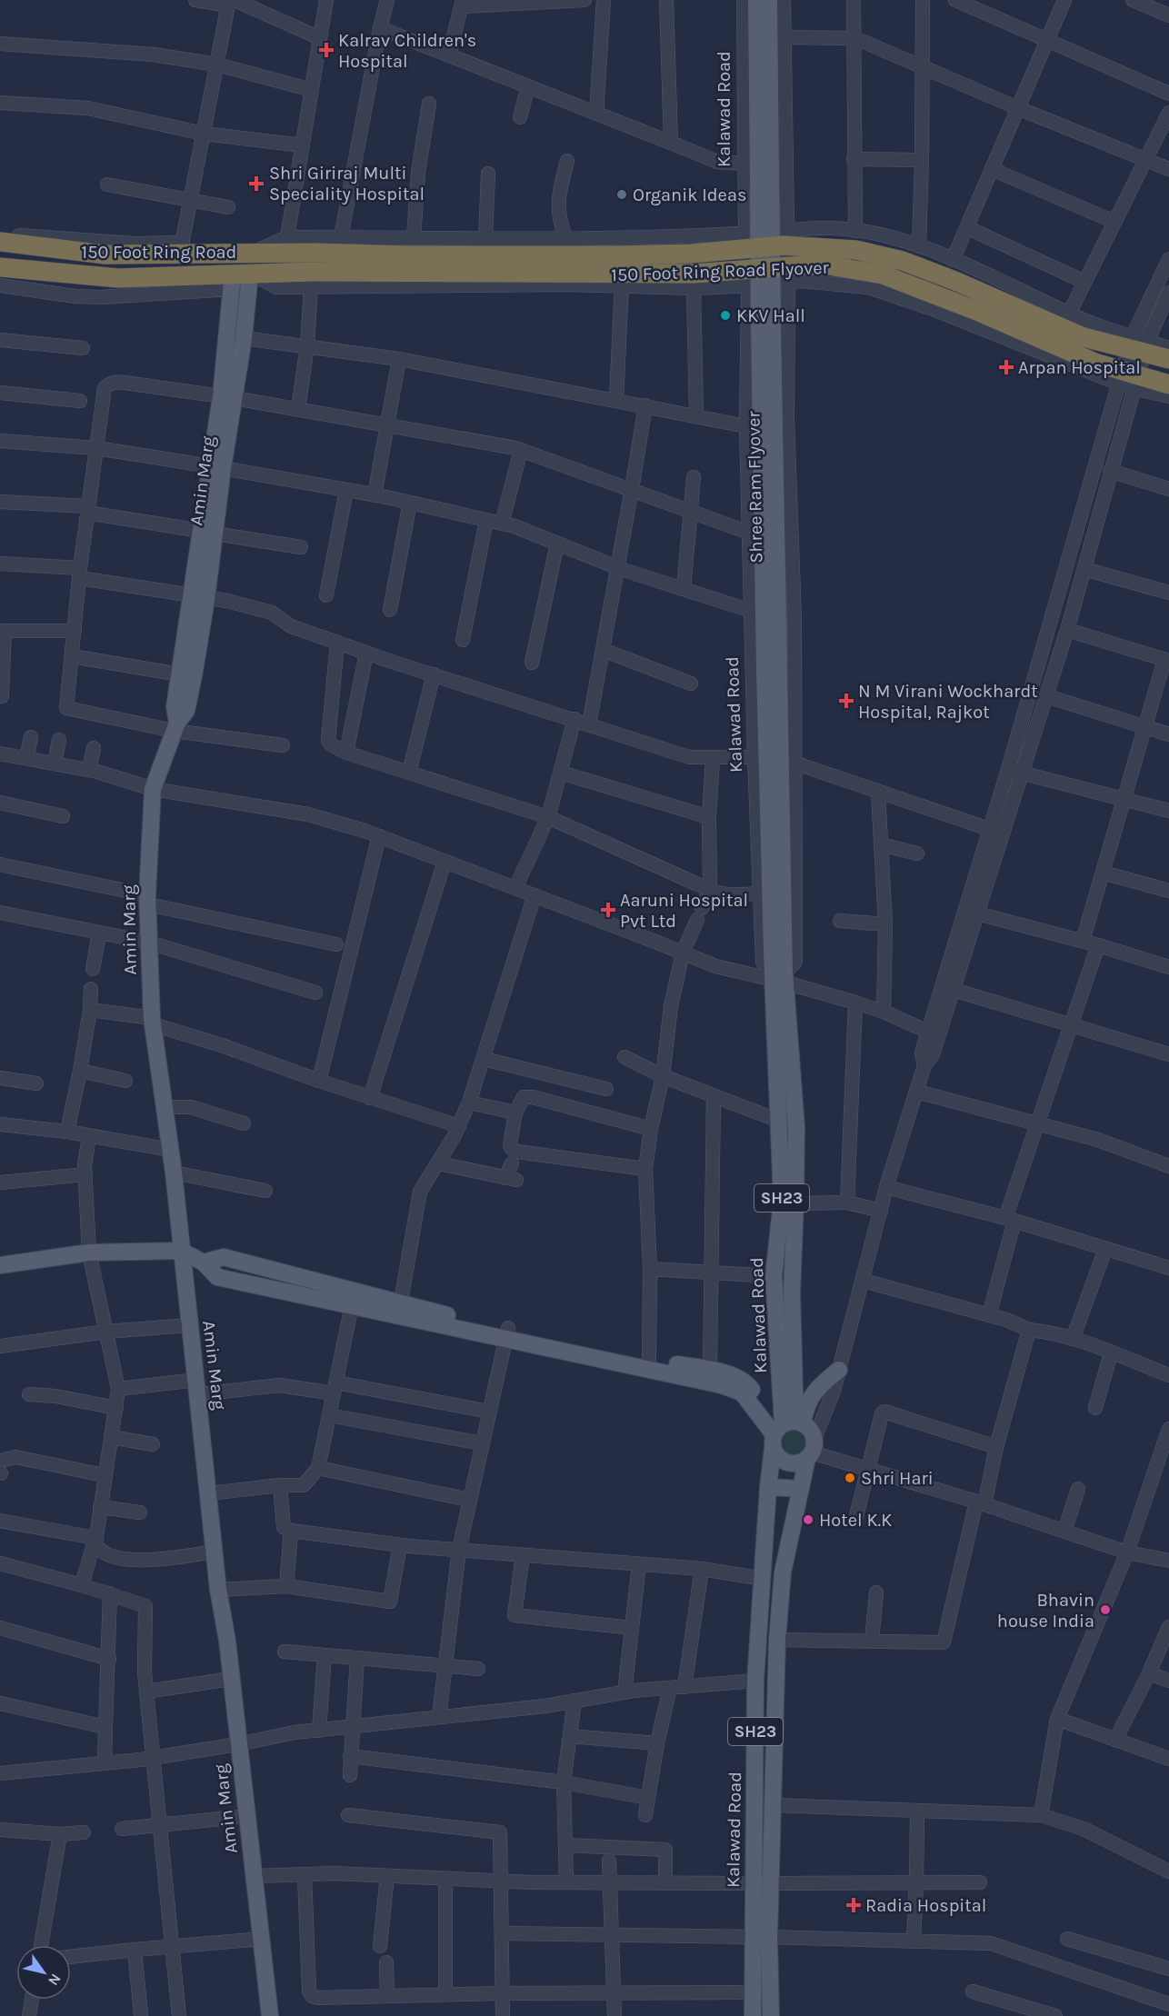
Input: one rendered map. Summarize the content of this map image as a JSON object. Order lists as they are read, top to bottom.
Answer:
{
  "streets": {
    "highway": ["150 Foot Ring Road", "150 Foot Ring Road Flyover"],
    "main road": [
      "Kalawad Road",
      "Amin Marg",
      "Shree Ram Flyover",
      "SH23"
    ]
  },
  "crossings": [
    ["Kalawad Road", "Shree Ram Flyover"],
    ["150 Foot Ring Road", "150 Foot Ring Road Flyover"],
    ["150 Foot Ring Road", "Amin Marg"],
    ["150 Foot Ring Road Flyover", "Amin Marg"]
  ],
  "places": {
    "health": [
      "Kalrav Children's Hospital",
      "Shri Giriraj Multi Speciality Hospital",
      "Arpan Hospital",
      "N M Virani Wockhardt Hospital, Rajkot",
      "Aaruni Hospital Pvt Ltd",
      "Radia Hospital"
    ],
    "other": [
      "Organik Ideas",
      "KKV Hall",
      "Shri Hari",
      "Hotel K.K",
      "Bhavin house India"
    ]
  },
  "north": "bottom right"
}
